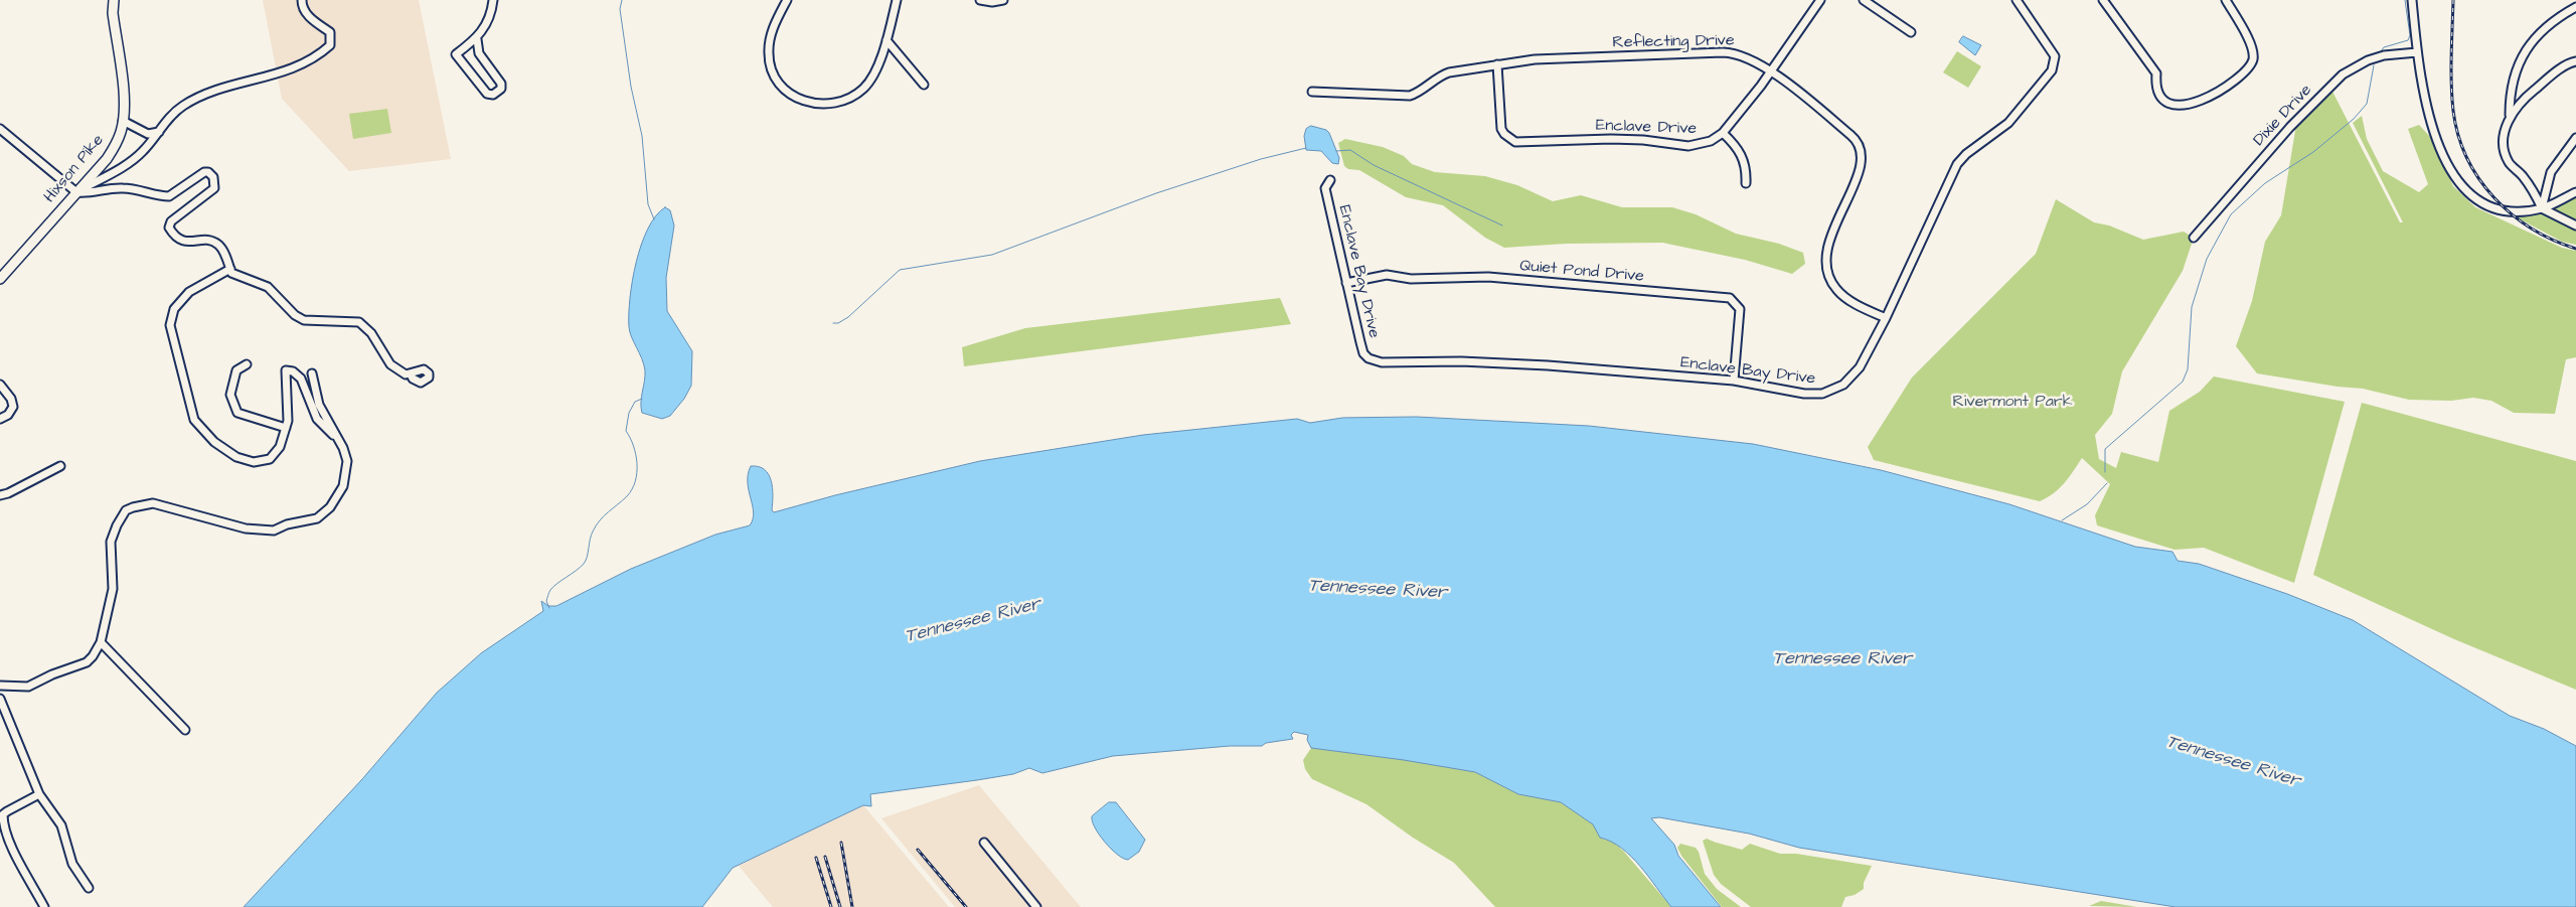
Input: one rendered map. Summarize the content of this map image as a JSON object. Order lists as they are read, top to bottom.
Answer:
{
  "streets": {
    "main road": ["Hixson Pike"],
    "street": [
      "Reflecting Drive",
      "Dixie Drive",
      "Enclave Drive",
      "Enclave Bay Drive",
      "Quiet Pond Drive"
    ]
  },
  "crossings": [
    ["Reflecting Drive", "Enclave Drive"],
    ["Reflecting Drive", "Enclave Bay Drive"],
    ["Enclave Bay Drive", "Quiet Pond Drive"]
  ],
  "water": ["Tennessee River"],
  "parks": ["Rivermont Park"]
}
